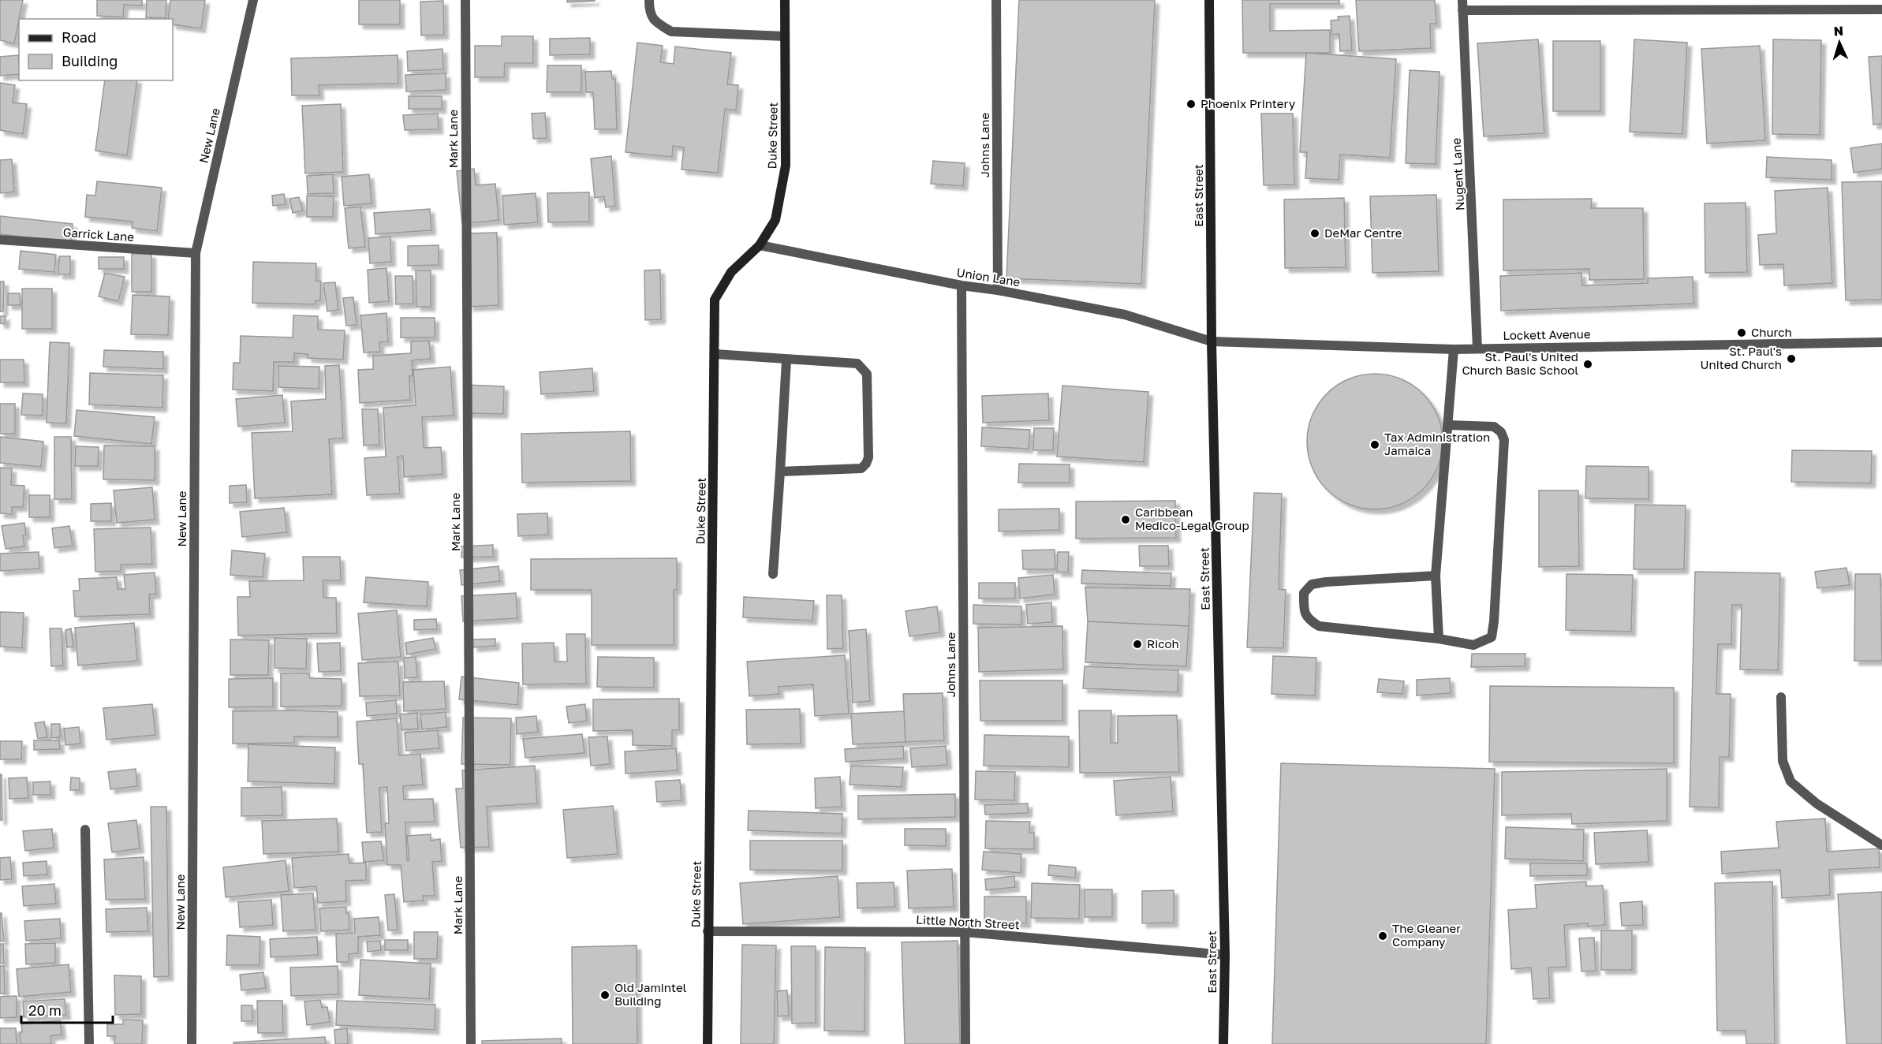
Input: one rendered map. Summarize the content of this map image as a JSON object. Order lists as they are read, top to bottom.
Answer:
{
  "streets": {
    "main road": ["Duke Street", "East Street"],
    "street": [
      "New Lane",
      "Mark Lane",
      "Johns Lane",
      "Nugent Lane",
      "Garrick Lane",
      "Union Lane",
      "Lockett Avenue",
      "Little North Street"
    ]
  },
  "crossings": [
    ["New Lane", "Garrick Lane"],
    ["Duke Street", "Union Lane"],
    ["Duke Street", "Little North Street"],
    ["Johns Lane", "Union Lane"],
    ["Johns Lane", "Little North Street"],
    ["Nugent Lane", "Lockett Avenue"],
    ["East Street", "Union Lane"],
    ["East Street", "Lockett Avenue"],
    ["East Street", "Little North Street"],
    ["Union Lane", "Lockett Avenue"]
  ],
  "places": [
    "Phoenix Printery",
    "DeMar Centre",
    "Church",
    "St. Paul's United Church",
    "St. Paul's United Church Basic School",
    "Tax Administration Jamaica",
    "Caribbean Medico-Legal Group",
    "Ricoh",
    "The Gleaner Company",
    "Old Jamintel Building"
  ],
  "legend": ["Road", "Building"],
  "scale_bar": "20 m",
  "north": "top"
}
